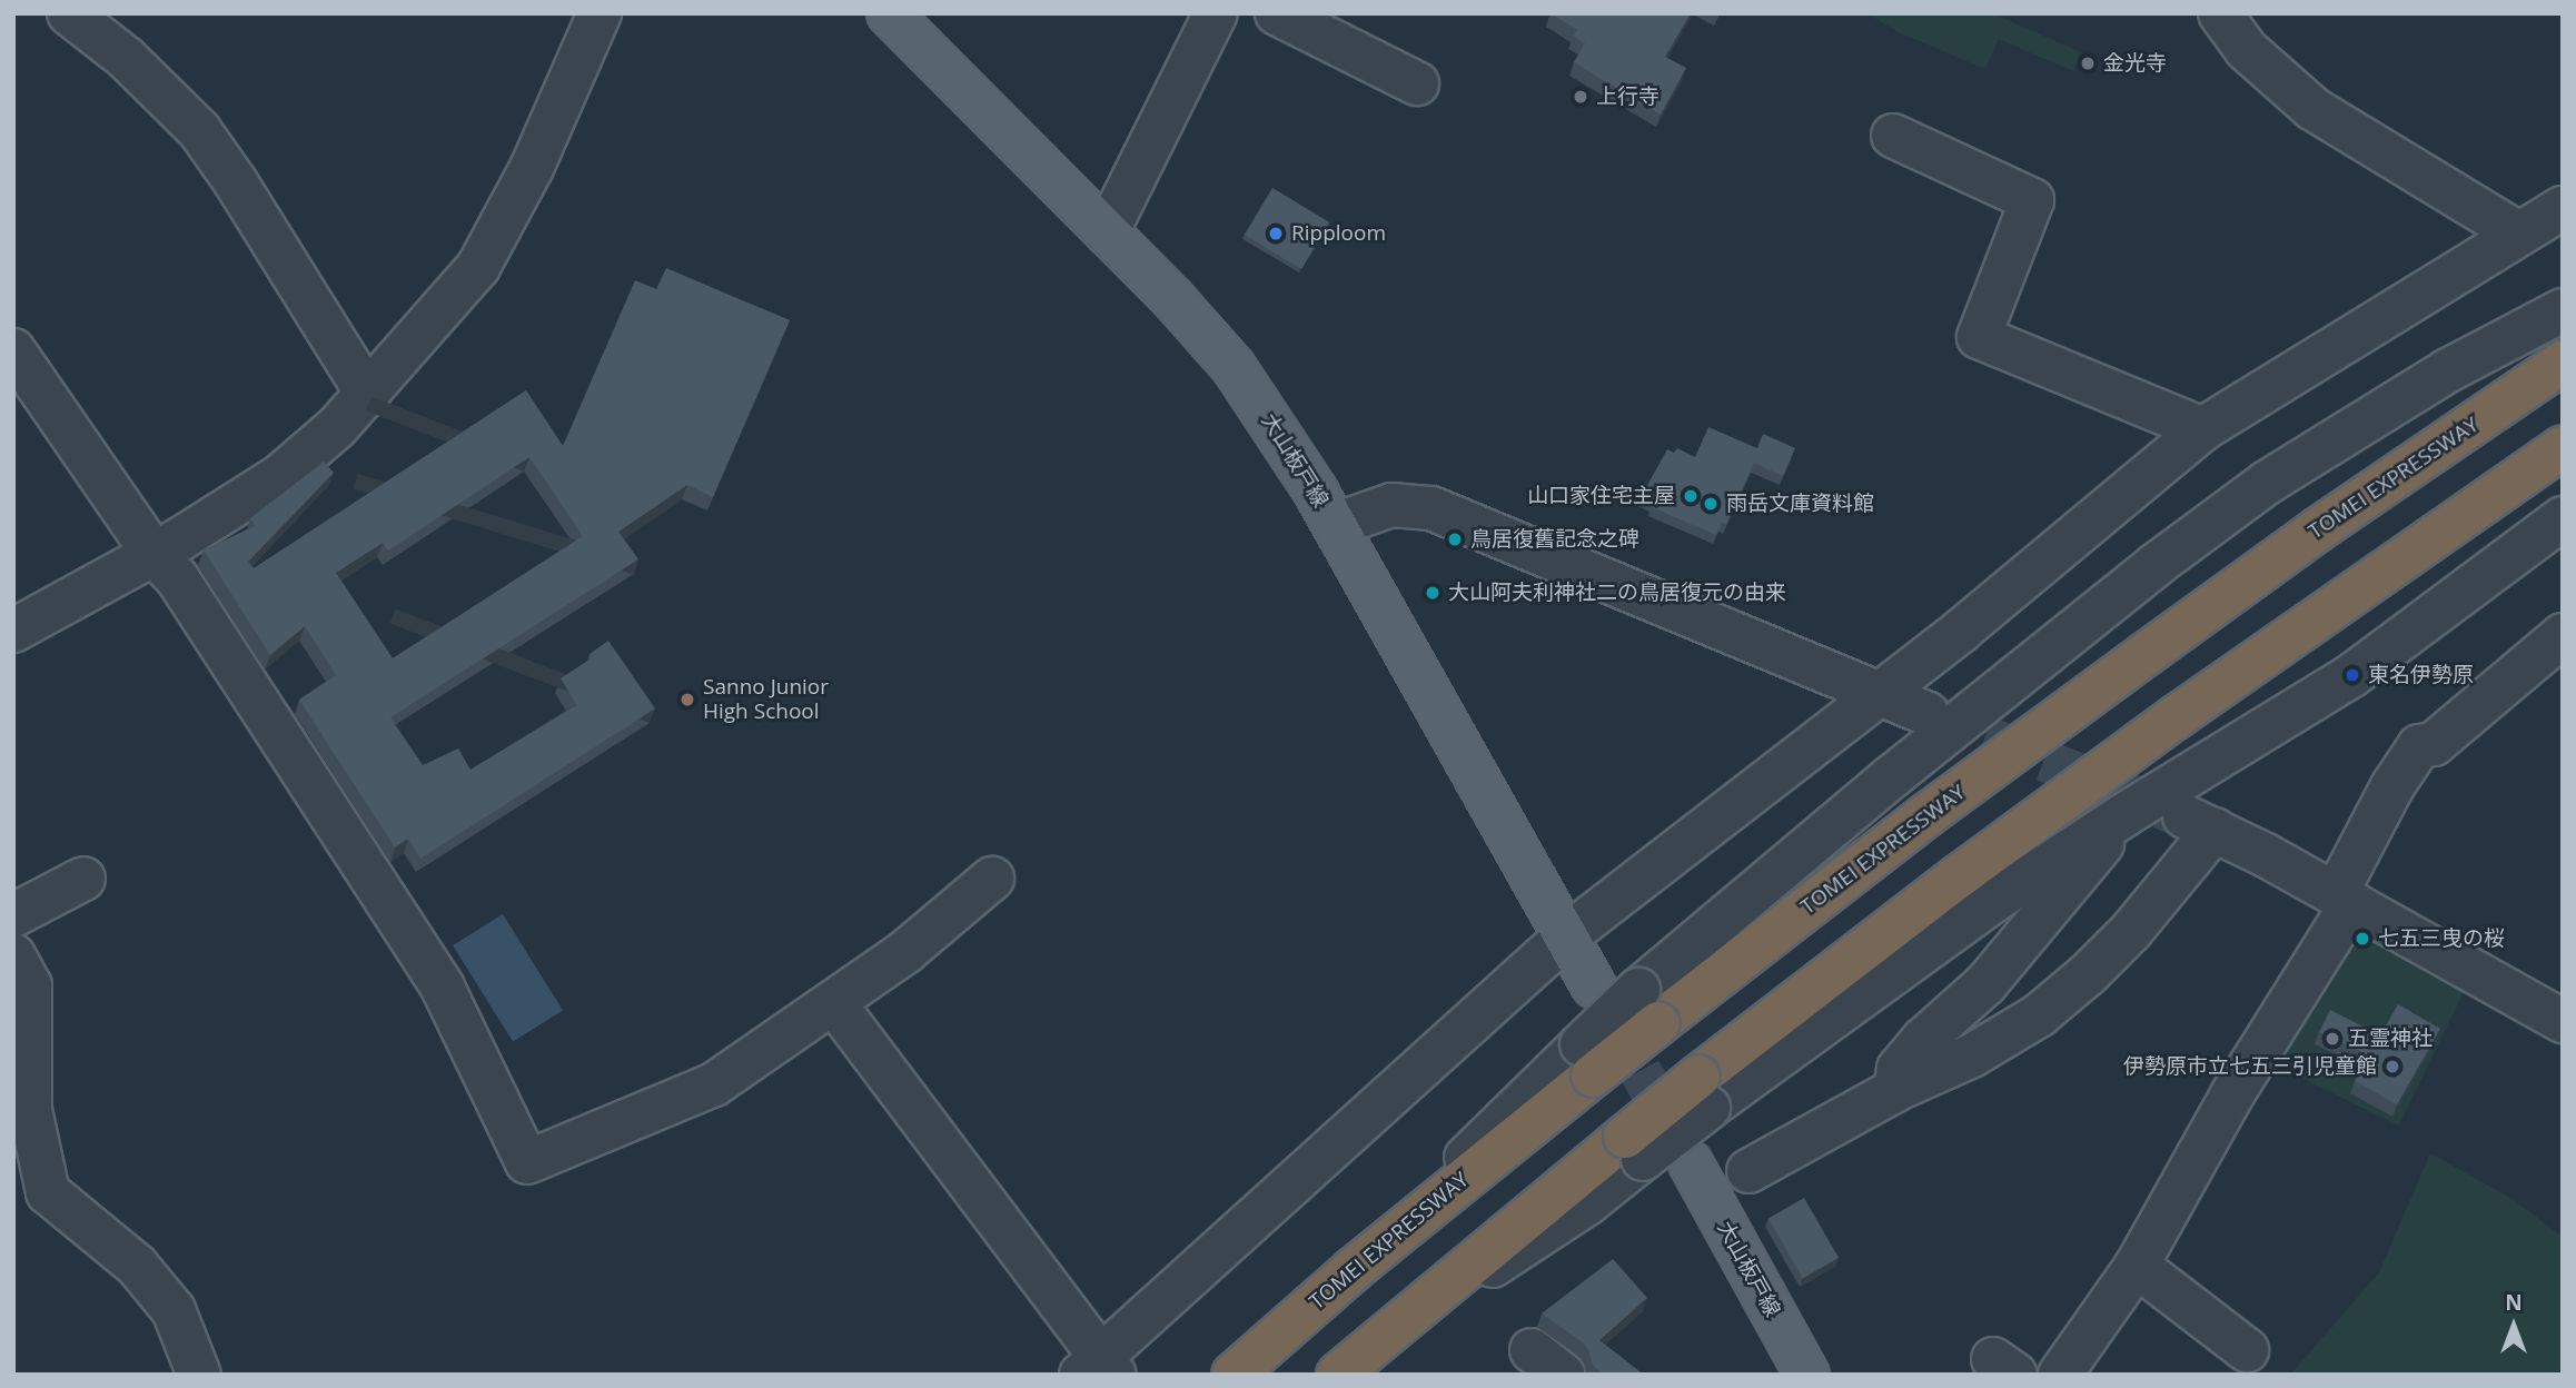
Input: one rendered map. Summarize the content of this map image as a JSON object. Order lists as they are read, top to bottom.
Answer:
{
  "streets": {
    "highway": ["TOMEI EXPRESSWAY"],
    "main road": ["大山板戸線"]
  },
  "places": [
    "金光寺",
    "上行寺",
    "Ripploom",
    "山口家住宅主屋",
    "雨岳文庫資料館",
    "鳥居復舊記念之碑",
    "大山阿夫利神社二の鳥居復元の由来",
    "東名伊勢原",
    "Sanno Junior High School",
    "七五三曳の桜",
    "五霊神社",
    "伊勢原市立七五三引児童館"
  ],
  "north": "top"
}
